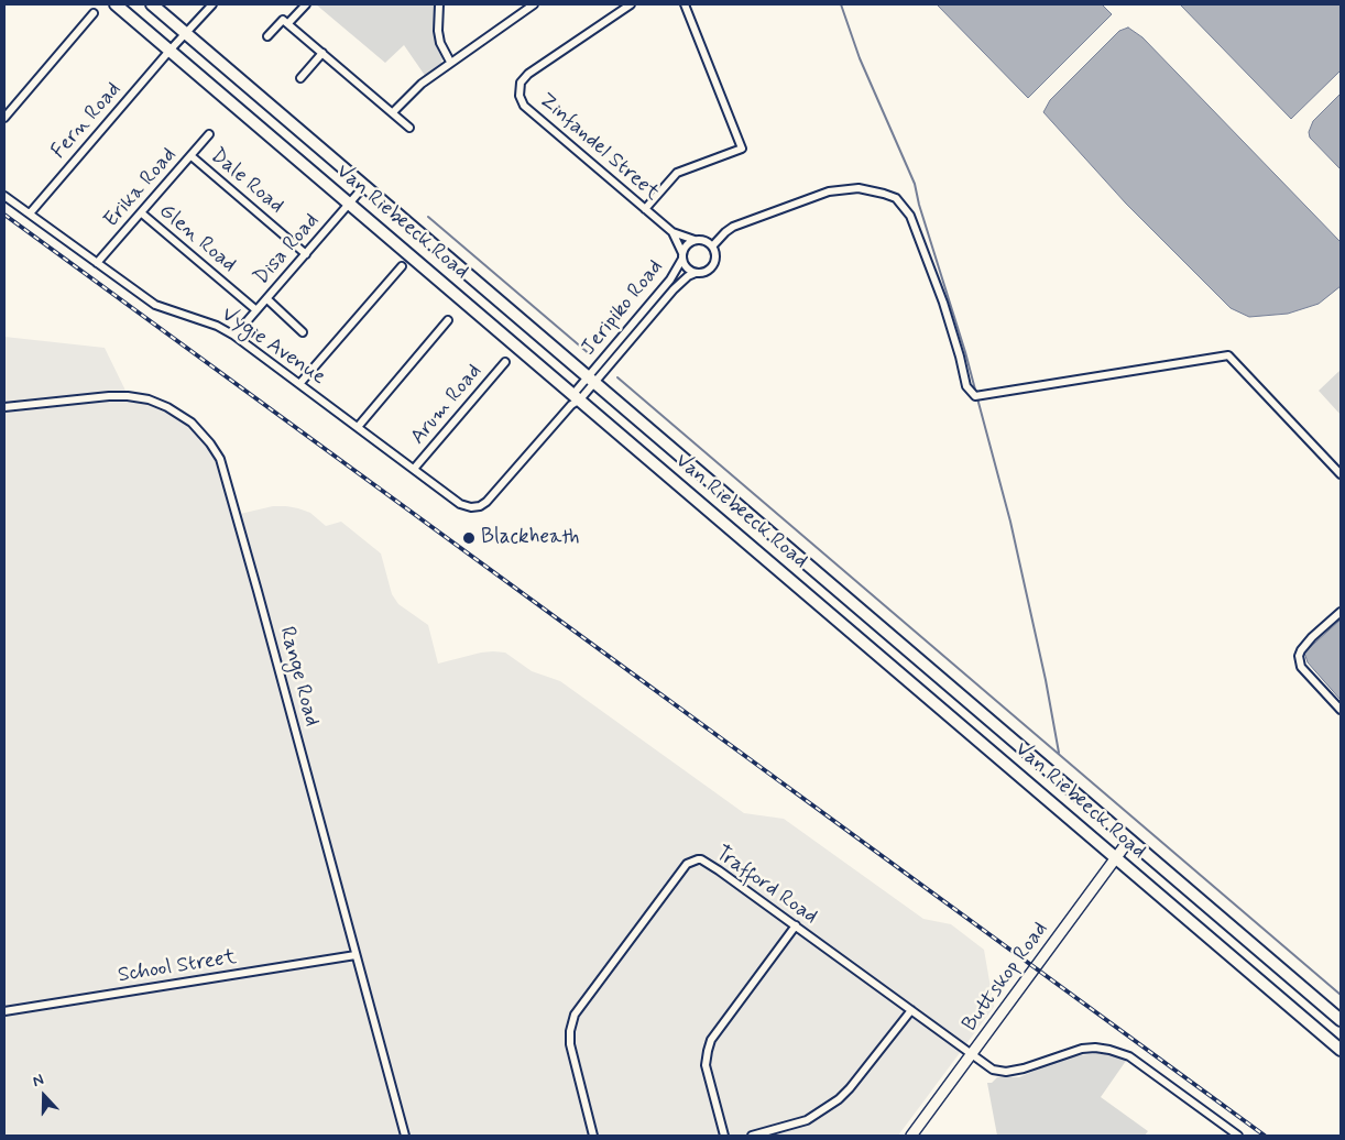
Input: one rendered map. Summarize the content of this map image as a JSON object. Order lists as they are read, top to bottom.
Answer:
{
  "streets": {
    "main road": ["Van Riebeeck Road"],
    "street": [
      "Fern Road",
      "Zinfandel Street",
      "Dale Road",
      "Erika Road",
      "Glen Road",
      "Disa Road",
      "Jeripiko Road",
      "Vygie Avenue",
      "Arum Road",
      "Range Road",
      "Trafford Road",
      "School Street",
      "Buttskop Road"
    ]
  },
  "crossings": [
    ["Fern Road", "Van Riebeeck Road"],
    ["Fern Road", "Vygie Avenue"],
    ["Zinfandel Street", "Jeripiko Road"],
    ["Dale Road", "Erika Road"],
    ["Dale Road", "Disa Road"],
    ["Erika Road", "Glen Road"],
    ["Erika Road", "Vygie Avenue"],
    ["Van Riebeeck Road", "Disa Road"],
    ["Van Riebeeck Road", "Jeripiko Road"],
    ["Van Riebeeck Road", "Vygie Avenue"],
    ["Van Riebeeck Road", "Buttskop Road"],
    ["Glen Road", "Disa Road"],
    ["Disa Road", "Vygie Avenue"],
    ["Vygie Avenue", "Arum Road"],
    ["Range Road", "School Street"],
    ["Trafford Road", "Buttskop Road"]
  ],
  "places": ["Blackheath"],
  "north": "top"
}
